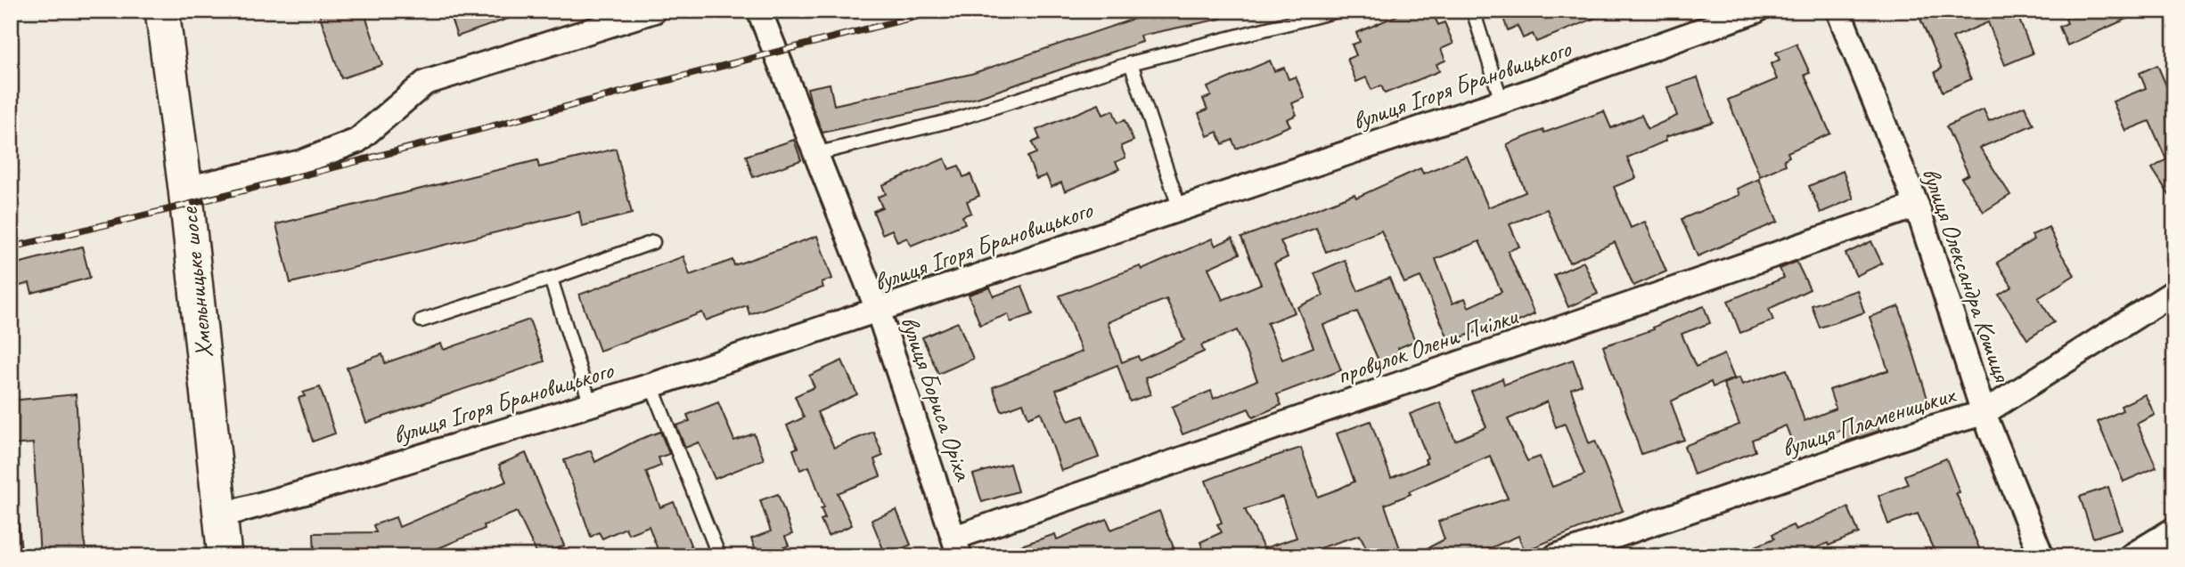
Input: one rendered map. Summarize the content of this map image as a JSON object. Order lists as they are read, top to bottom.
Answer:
{
  "streets": {
    "street": [
      "вулиця Ігоря Брановицького",
      "вулиця Олександра Кошиця",
      "Хмельницьке шосе",
      "провулок Олени Пчілки",
      "вулиця Бориса Оріха",
      "вулиця Пламеницьких"
    ]
  },
  "crossings": [
    ["вулиця Ігоря Брановицького", "Хмельницьке шосе"],
    ["вулиця Ігоря Брановицького", "вулиця Бориса Оріха"],
    ["вулиця Олександра Кошиця", "провулок Олени Пчілки"],
    ["вулиця Олександра Кошиця", "вулиця Пламеницьких"],
    ["провулок Олени Пчілки", "вулиця Бориса Оріха"]
  ]
}
